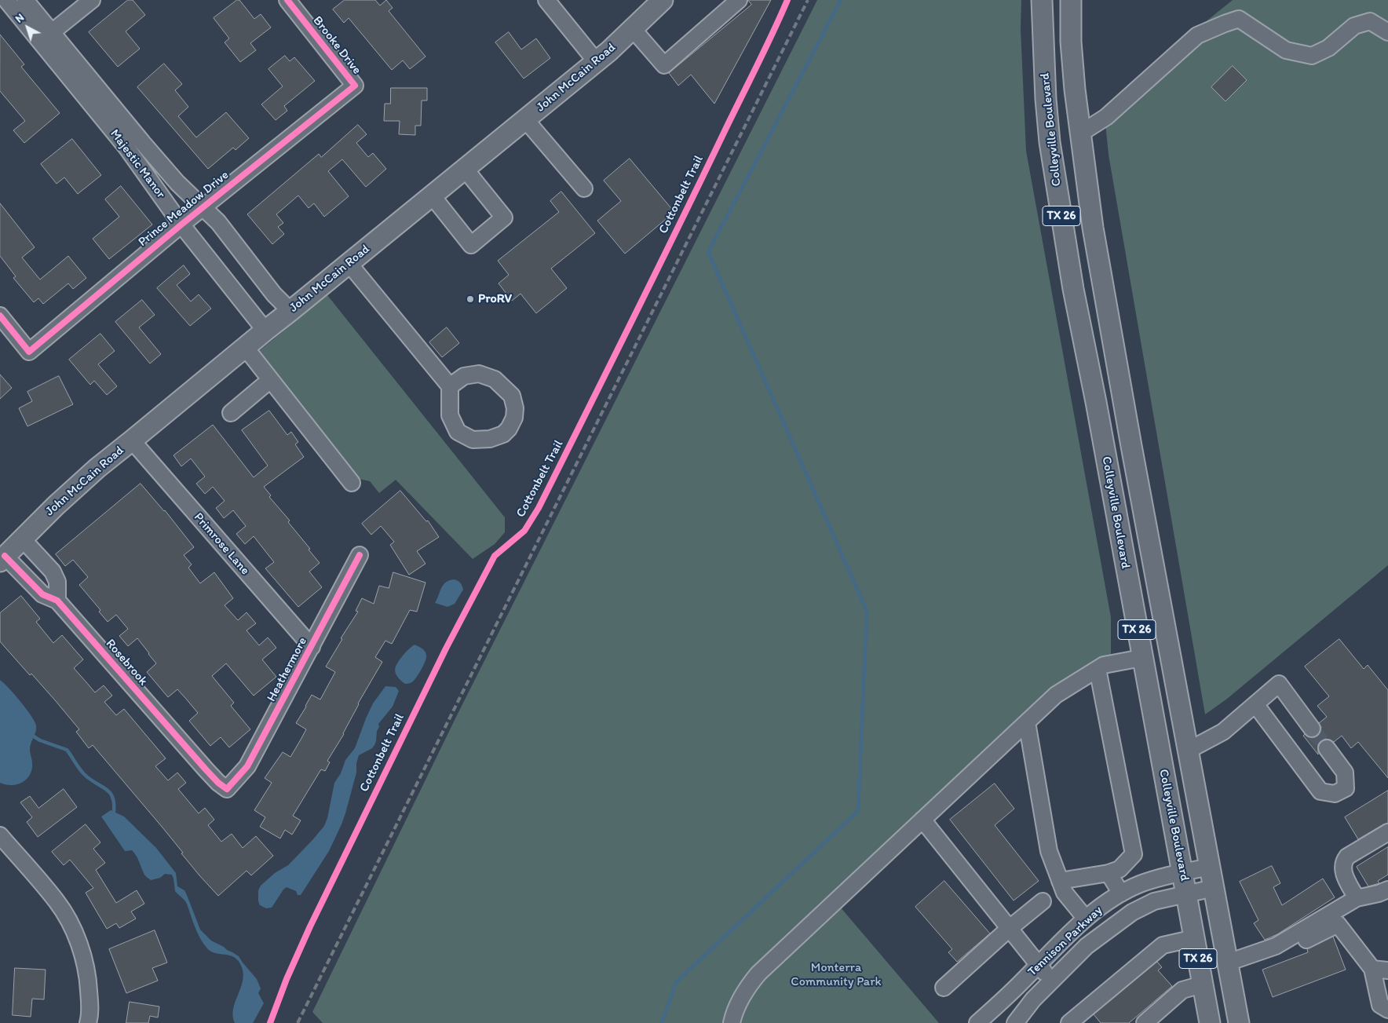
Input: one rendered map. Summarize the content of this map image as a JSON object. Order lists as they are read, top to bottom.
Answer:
{
  "streets": {
    "main road": ["John McCain Road", "Colleyville Boulevard", "TX 26"],
    "street": [
      "Brooke Drive",
      "Majestic Manor",
      "Prince Meadow Drive",
      "Primrose Lane",
      "Rosebrook",
      "Heathermore",
      "Tennison Parkway"
    ],
    "cycle path": ["Cottonbelt Trail"]
  },
  "crossings": [
    ["Brooke Drive", "Prince Meadow Drive"],
    ["John McCain Road", "Majestic Manor"],
    ["John McCain Road", "Primrose Lane"],
    ["John McCain Road", "Rosebrook"],
    ["Colleyville Boulevard", "Tennison Parkway"],
    ["Majestic Manor", "Prince Meadow Drive"],
    ["TX 26", "Tennison Parkway"],
    ["Primrose Lane", "Heathermore"],
    ["Rosebrook", "Heathermore"]
  ],
  "parks": ["Monterra Community Park"],
  "places": ["ProRV"],
  "north": "top left"
}
